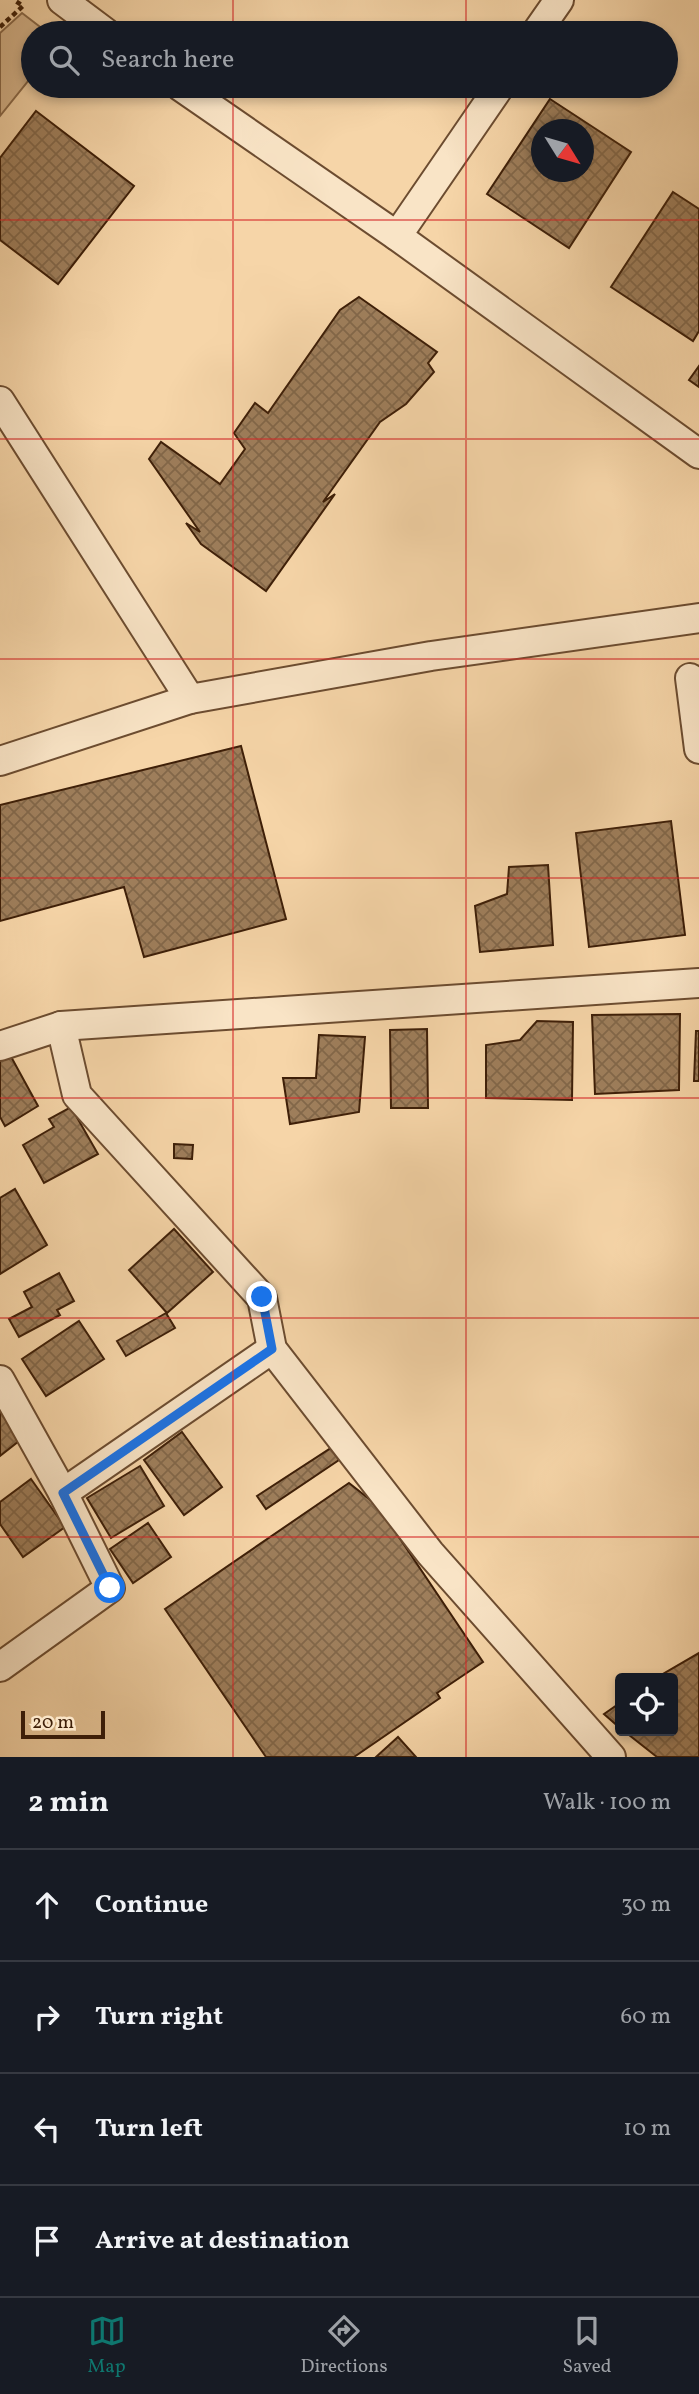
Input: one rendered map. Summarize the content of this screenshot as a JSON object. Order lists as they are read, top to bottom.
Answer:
{
  "scale_bar": "20 m",
  "north": "bottom right",
  "page": {
    "search": "Search here",
    "scale": "20 m",
    "heading": ["2 min", "Walk · 100 m"],
    "list": [
      ["Continue", "30 m"],
      ["Turn right", "60 m"],
      ["Turn left", "10 m"],
      "Arrive at destination"
    ],
    "nav": ["Map", "Directions", "Saved"]
  }
}
